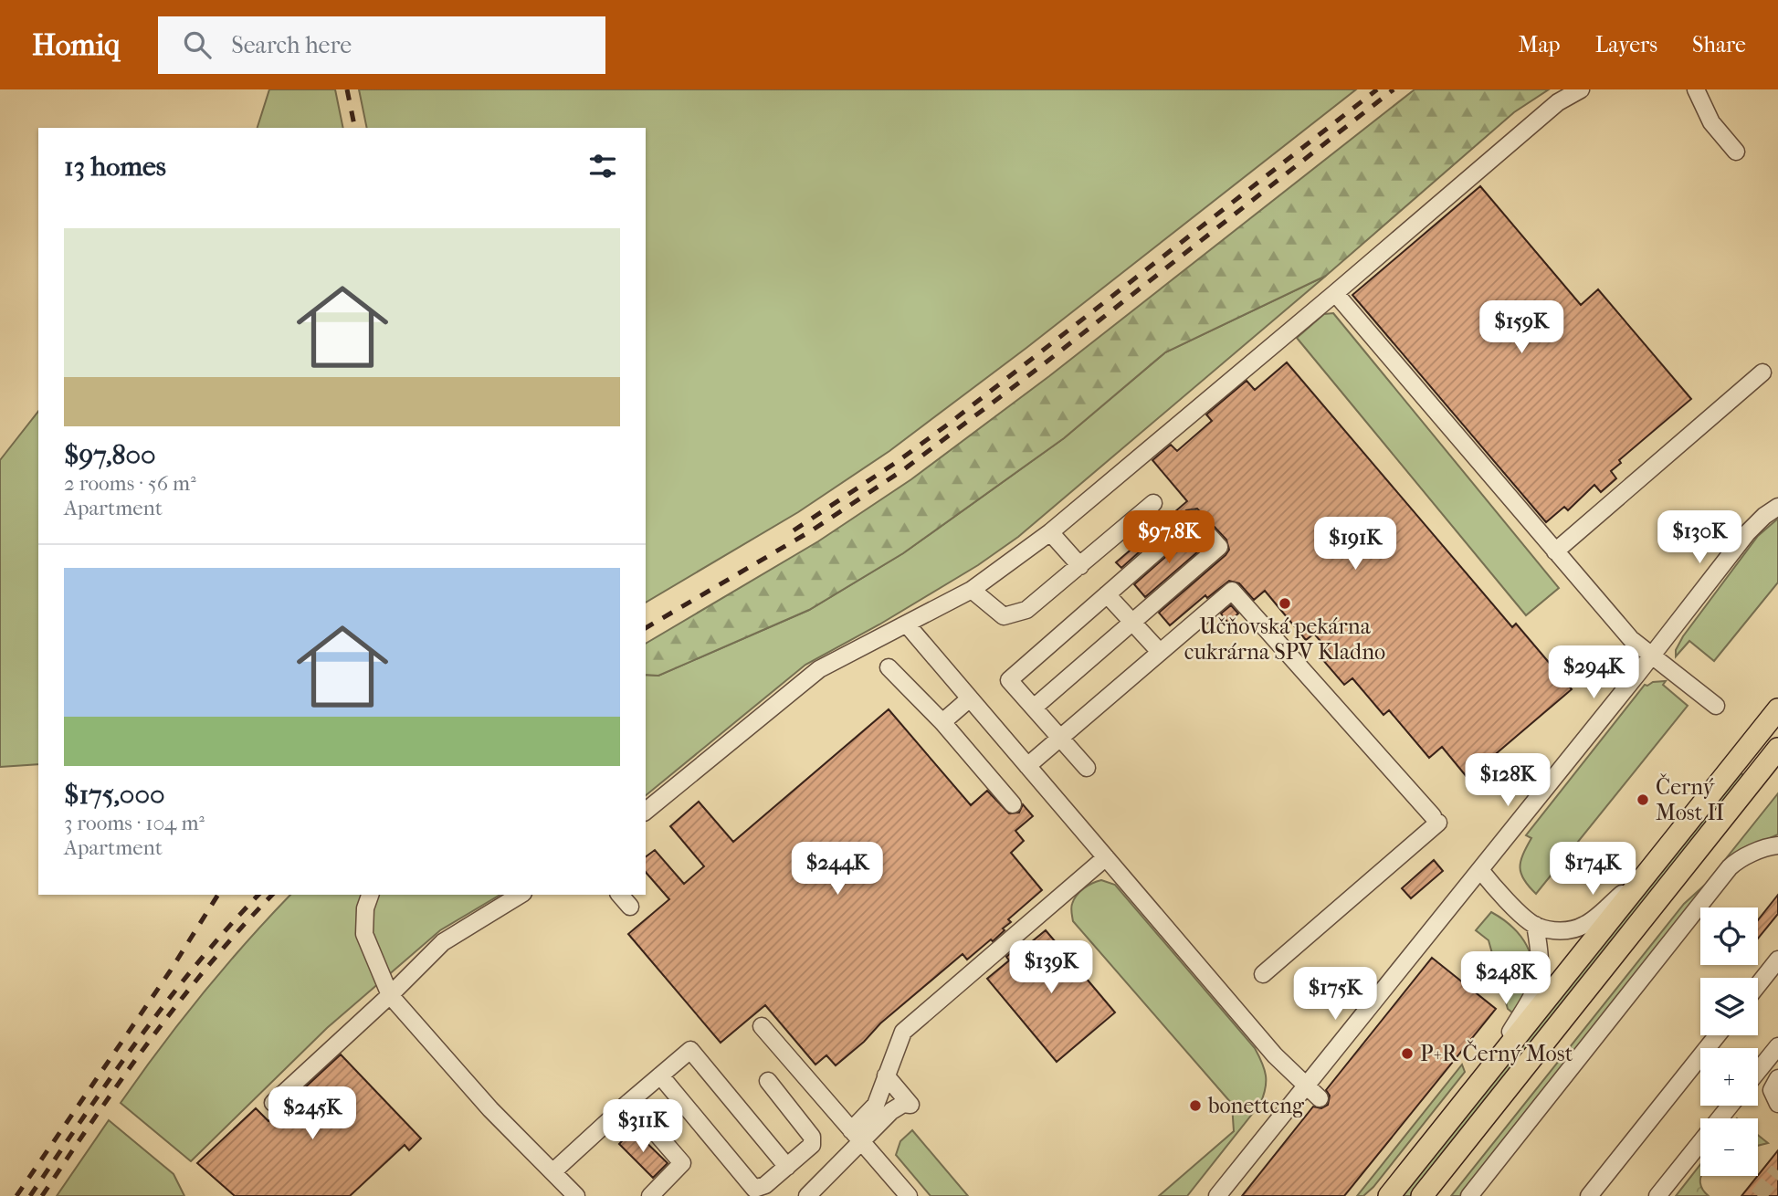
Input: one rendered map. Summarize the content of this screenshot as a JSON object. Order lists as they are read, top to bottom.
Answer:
{
  "places": [
    "Učňovská pekárna cukrárna SPV Kladno",
    "Černý Most II",
    "P+R Černý Most",
    "bonettcng"
  ],
  "page": {
    "header": "Homiq",
    "search": "Search here",
    "nav": ["Map", "Layers", "Share"],
    "heading": "13 homes",
    "list": [
      {
        "name": "$97,800",
        "note": "2 rooms · 56 m² · Apartment"
      },
      {
        "name": "$175,000",
        "note": "3 rooms · 104 m² · Apartment"
      }
    ],
    "price": [
      "$159K",
      "$97.8K",
      "$130K",
      "$191K",
      "$294K",
      "$128K",
      "$244K",
      "$174K",
      "$139K",
      "$248K",
      "$175K",
      "$245K",
      "$311K"
    ],
    "map_buttons": ["+", "−"]
  }
}
